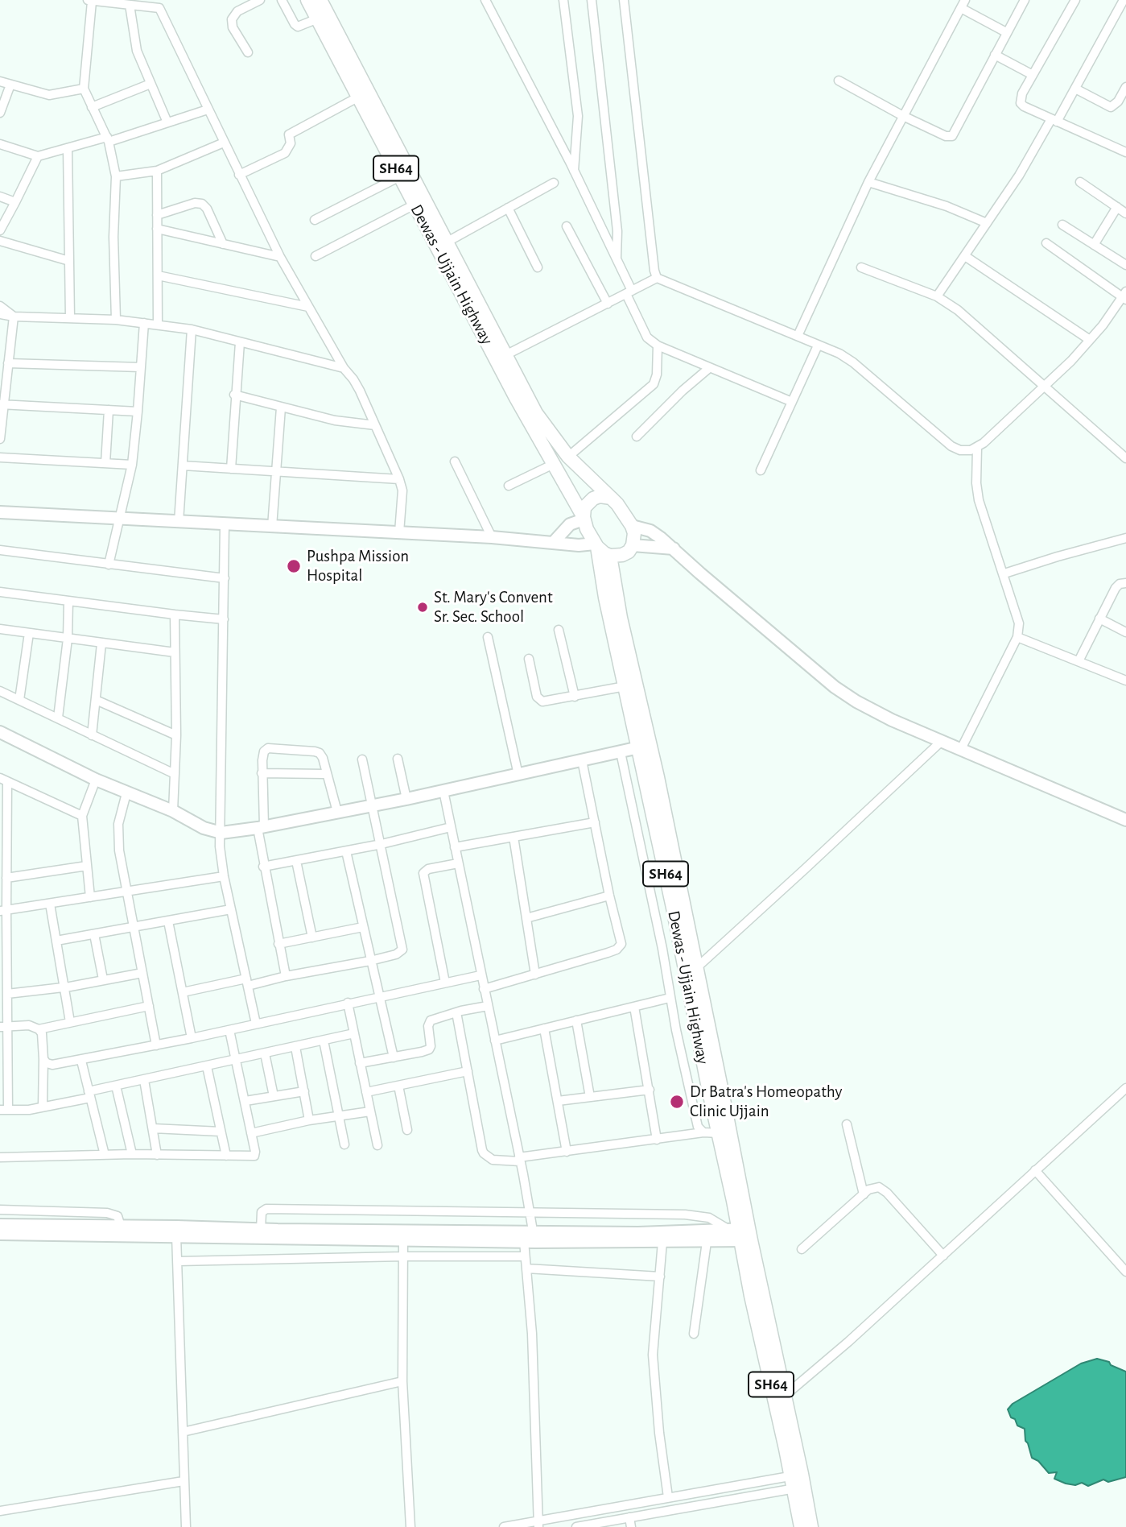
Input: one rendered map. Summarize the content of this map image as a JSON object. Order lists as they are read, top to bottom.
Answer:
{
  "streets": {
    "main road": ["SH64", "Dewas - Ujjain Highway"]
  },
  "places": ["Pushpa Mission Hospital", "St. Mary's Convent Sr. Sec. School", "Dr Batra's Homeopathy Clinic Ujjain"]
}
